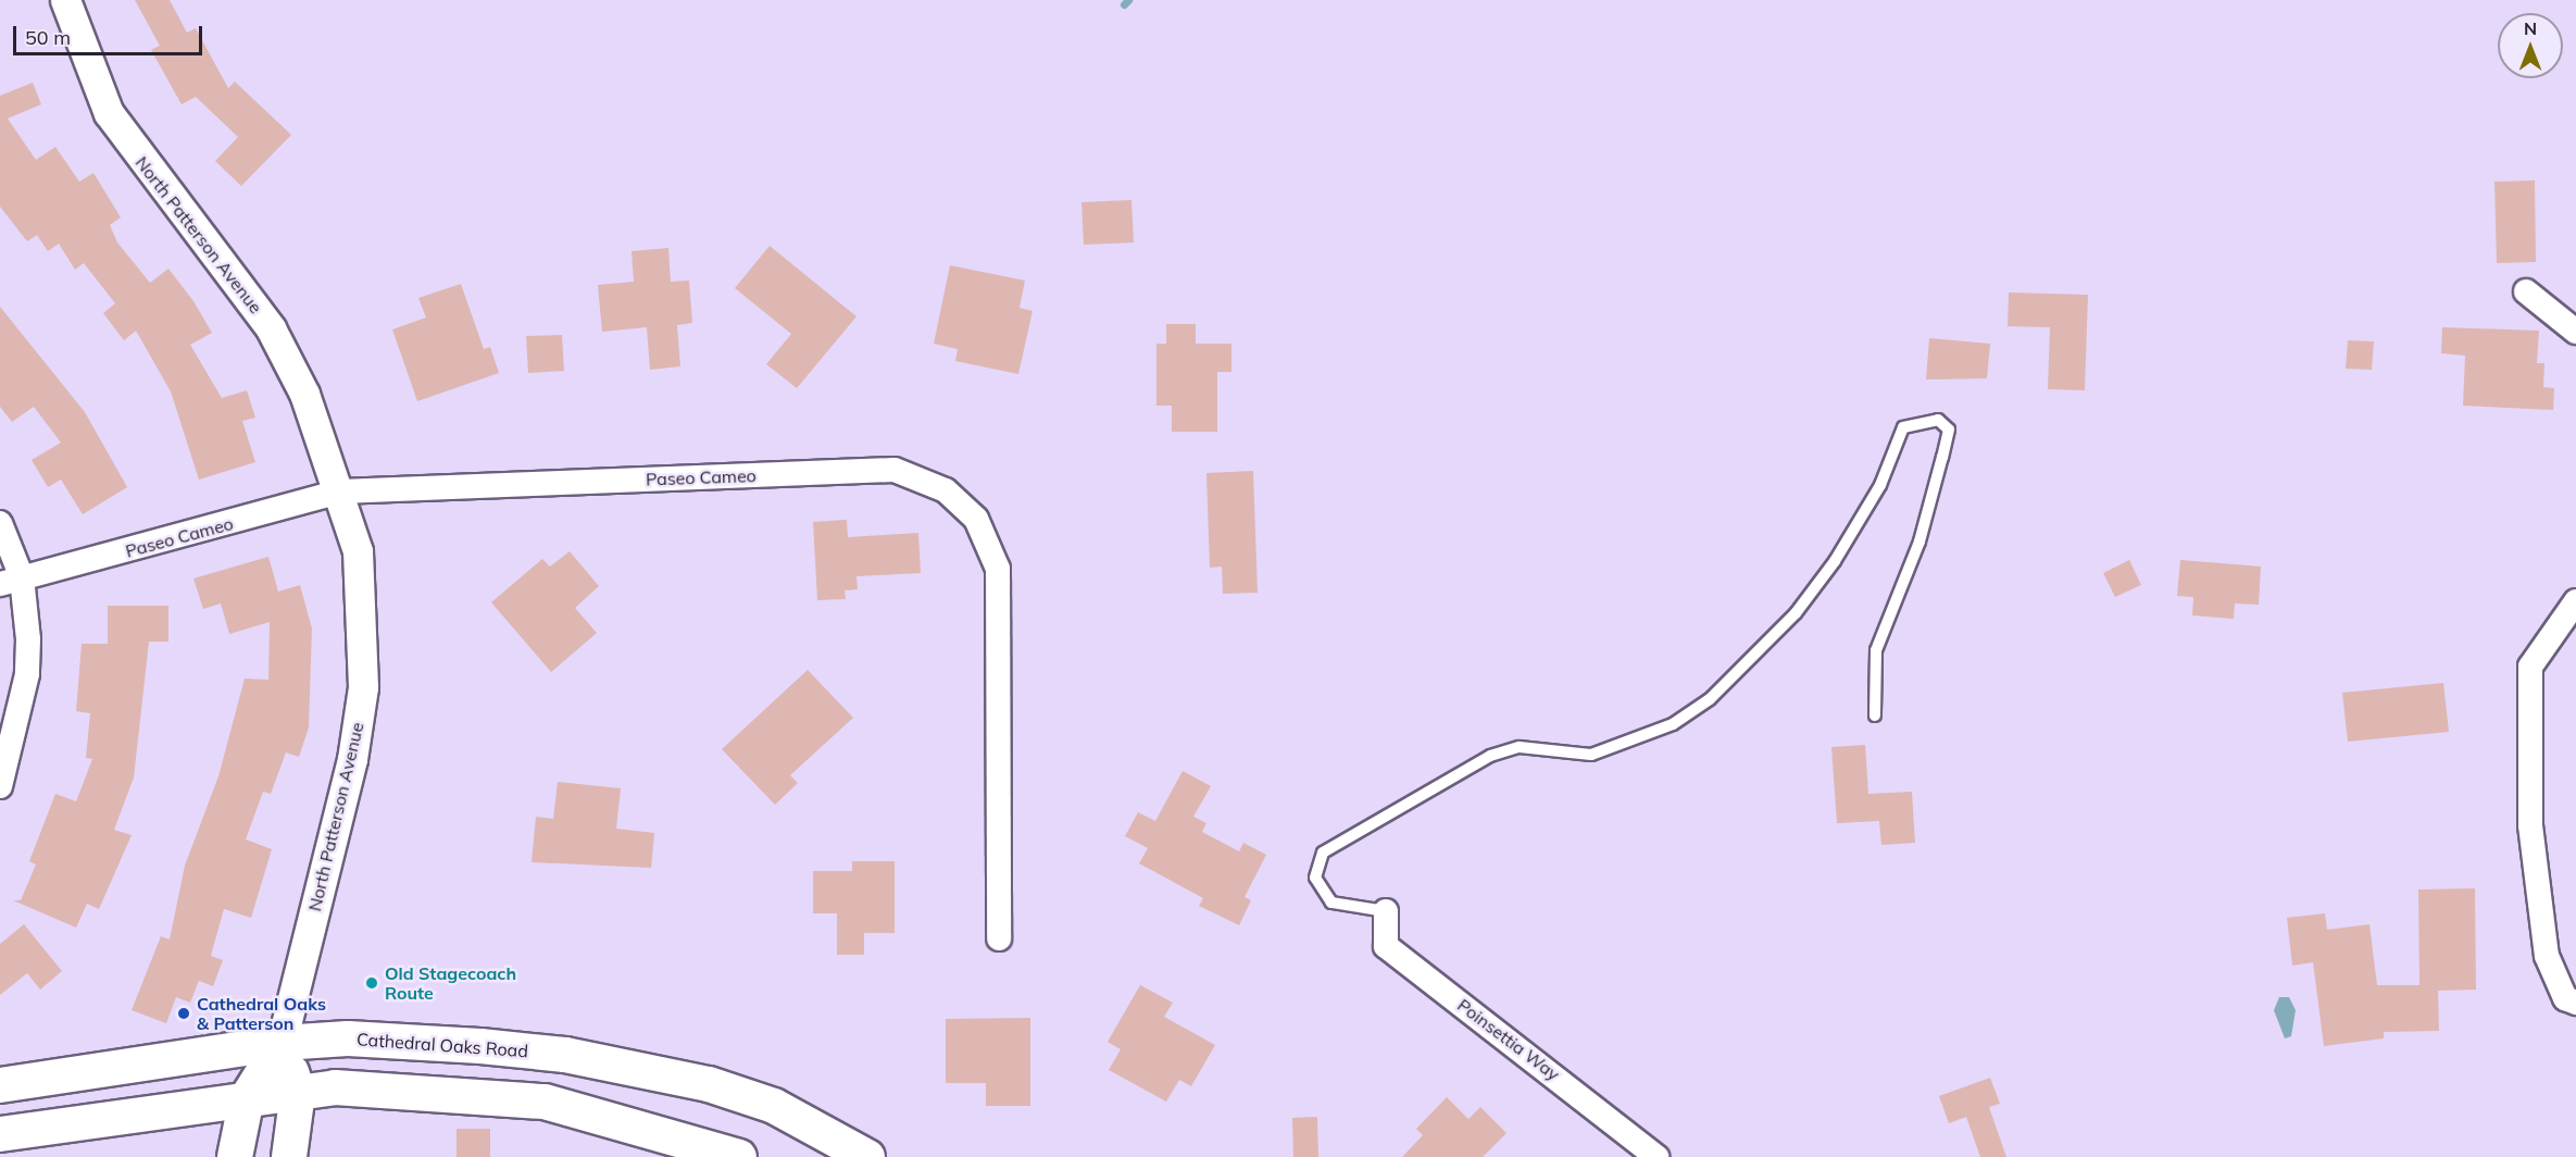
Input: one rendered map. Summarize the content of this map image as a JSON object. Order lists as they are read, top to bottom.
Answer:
{
  "streets": {
    "main road": ["North Patterson Avenue", "Cathedral Oaks Road"],
    "street": ["Paseo Cameo", "Poinsettia Way"]
  },
  "crossings": [
    ["North Patterson Avenue", "Paseo Cameo"],
    ["North Patterson Avenue", "Cathedral Oaks Road"]
  ],
  "places": ["Old Stagecoach Route", "Cathedral Oaks & Patterson"],
  "scale_bar": "50 m",
  "north": "top"
}
